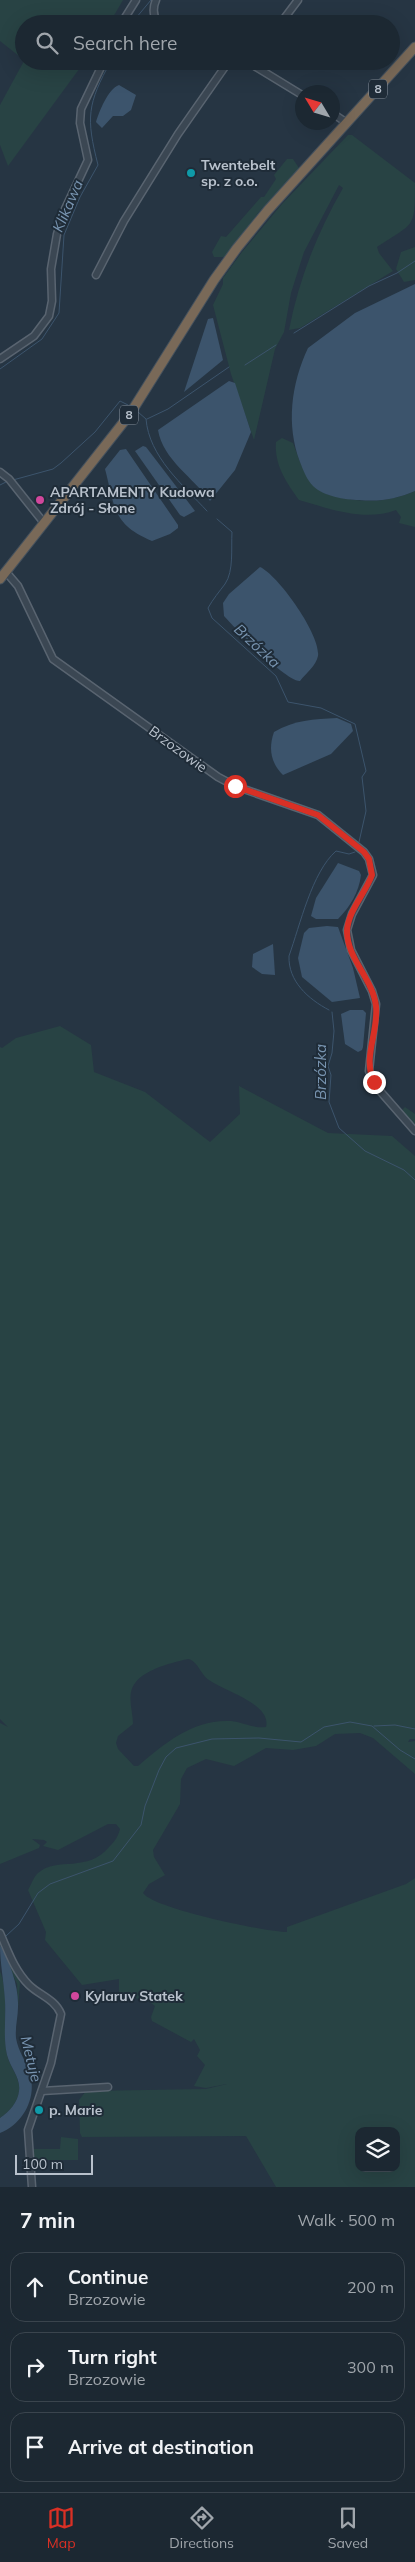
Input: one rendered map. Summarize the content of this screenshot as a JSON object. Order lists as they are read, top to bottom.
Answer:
{
  "streets": {
    "highway": ["8"],
    "street": ["Brzozowie"]
  },
  "crossings": [
    ["8", "Brzozowie"]
  ],
  "water": ["Klikawa", "Brzózka", "Metuje"],
  "places": [
    "Twentebelt sp. z o.o.",
    "APARTAMENTY Kudowa Zdrój - Słone",
    "Kylaruv Statek",
    "p. Marie"
  ],
  "scale_bar": "100 m",
  "north": "top left",
  "page": {
    "search": "Search here",
    "scale": "100 m",
    "heading": ["7 min", "Walk · 500 m"],
    "list": [
      ["Continue", "Brzozowie", "200 m"],
      ["Turn right", "Brzozowie", "300 m"],
      "Arrive at destination"
    ],
    "nav": ["Map", "Directions", "Saved"]
  }
}
